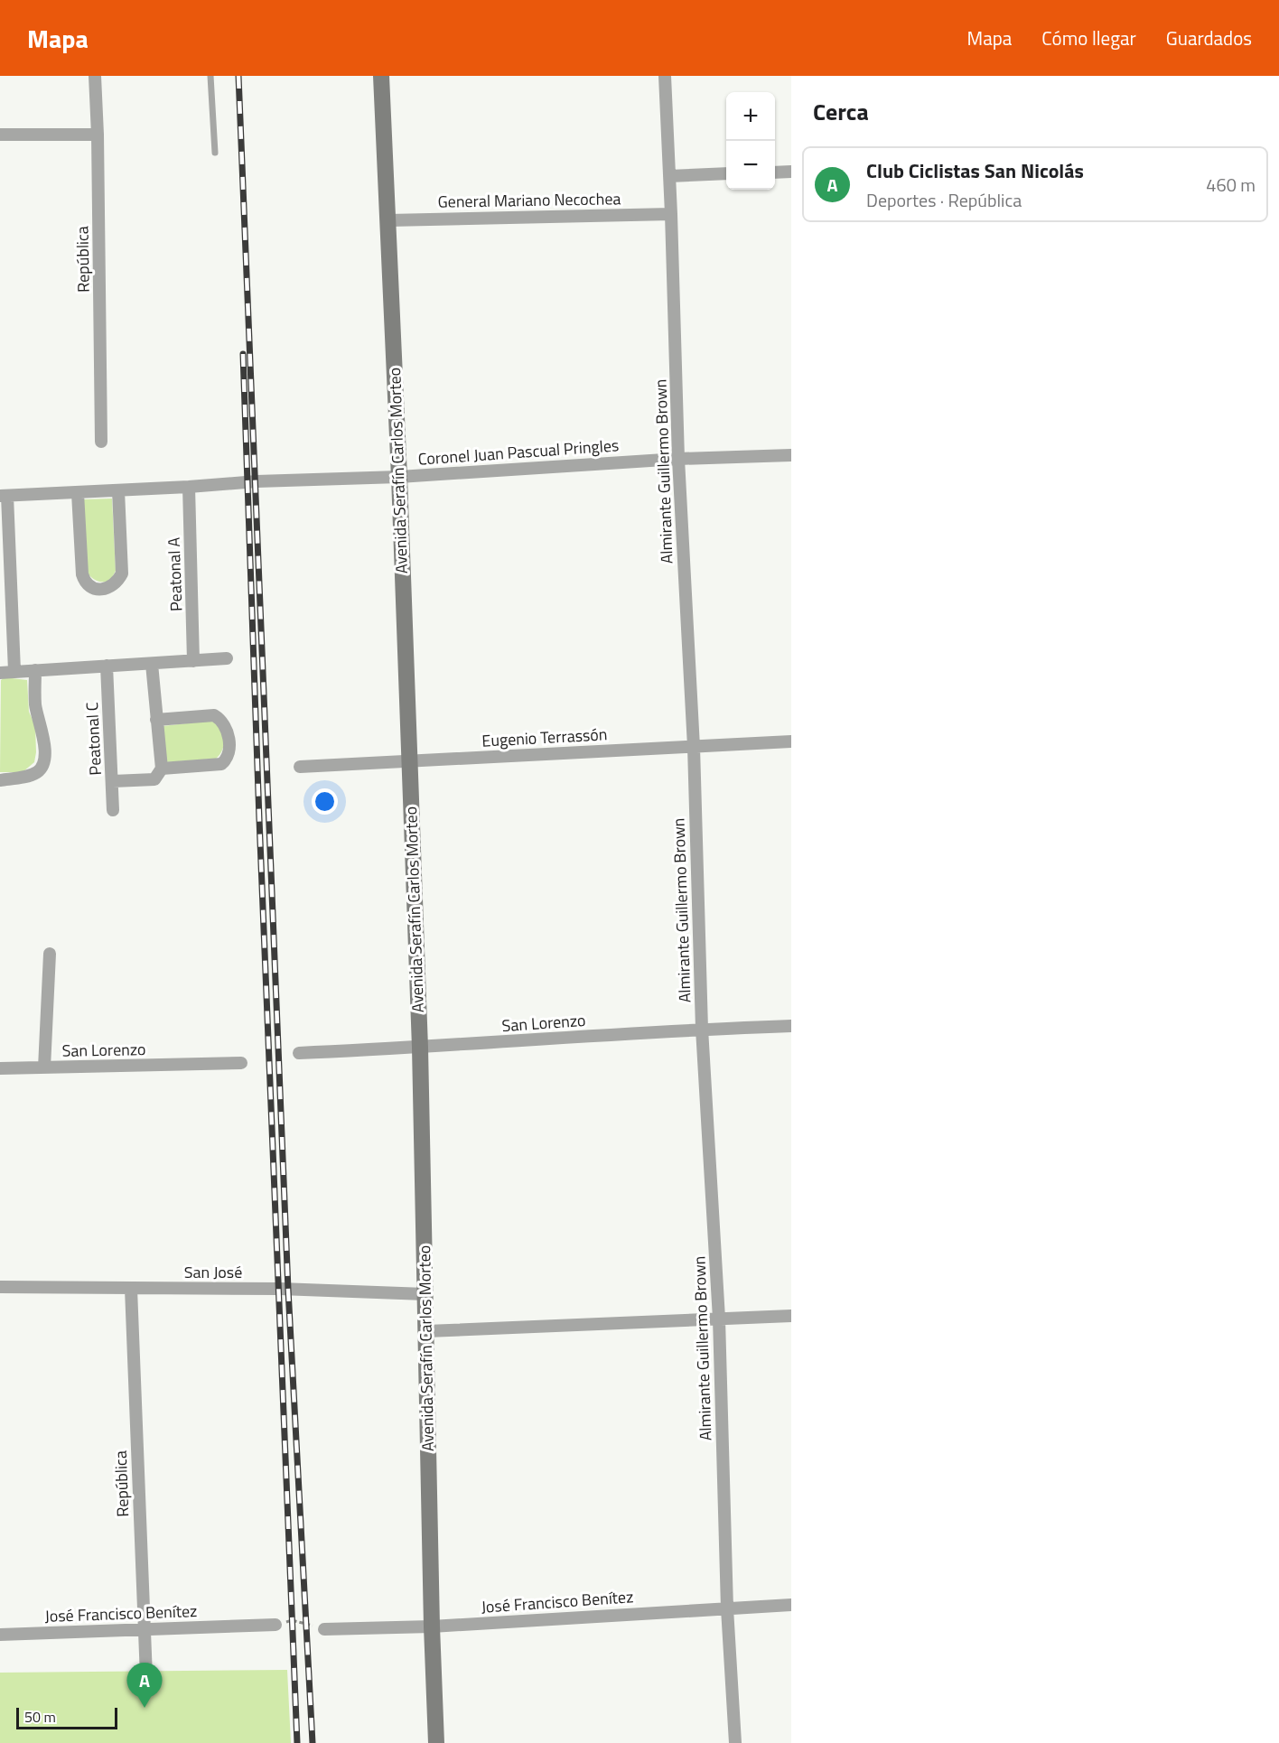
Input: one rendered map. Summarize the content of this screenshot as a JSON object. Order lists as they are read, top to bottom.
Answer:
{
  "streets": {
    "main road": ["Avenida Serafín Carlos Morteo"],
    "street": [
      "General Mariano Necochea",
      "República",
      "Coronel Juan Pascual Pringles",
      "Almirante Guillermo Brown",
      "Peatonal A",
      "Eugenio Terrassón",
      "Peatonal C",
      "San Lorenzo",
      "San José",
      "José Francisco Benítez"
    ]
  },
  "crossings": [
    ["General Mariano Necochea", "Avenida Serafín Carlos Morteo"],
    ["General Mariano Necochea", "Almirante Guillermo Brown"],
    ["República", "San José"],
    ["República", "José Francisco Benítez"],
    ["Coronel Juan Pascual Pringles", "Avenida Serafín Carlos Morteo"],
    ["Coronel Juan Pascual Pringles", "Almirante Guillermo Brown"],
    ["Coronel Juan Pascual Pringles", "Peatonal A"],
    ["Avenida Serafín Carlos Morteo", "Eugenio Terrassón"],
    ["Avenida Serafín Carlos Morteo", "San Lorenzo"],
    ["Avenida Serafín Carlos Morteo", "San José"],
    ["Avenida Serafín Carlos Morteo", "José Francisco Benítez"],
    ["Almirante Guillermo Brown", "Eugenio Terrassón"],
    ["Almirante Guillermo Brown", "San Lorenzo"],
    ["Almirante Guillermo Brown", "José Francisco Benítez"]
  ],
  "scale_bar": "50 m",
  "page": {
    "header": "Mapa",
    "nav": ["Mapa", "Cómo llegar", "Guardados"],
    "heading": "Cerca",
    "map_buttons": ["+", "−"],
    "list": [
      {
        "mark": "A",
        "name": "Club Ciclistas San Nicolás",
        "note": "Deportes · República",
        "value": "460 m"
      }
    ],
    "pins": "A",
    "scale": "50 m"
  }
}
